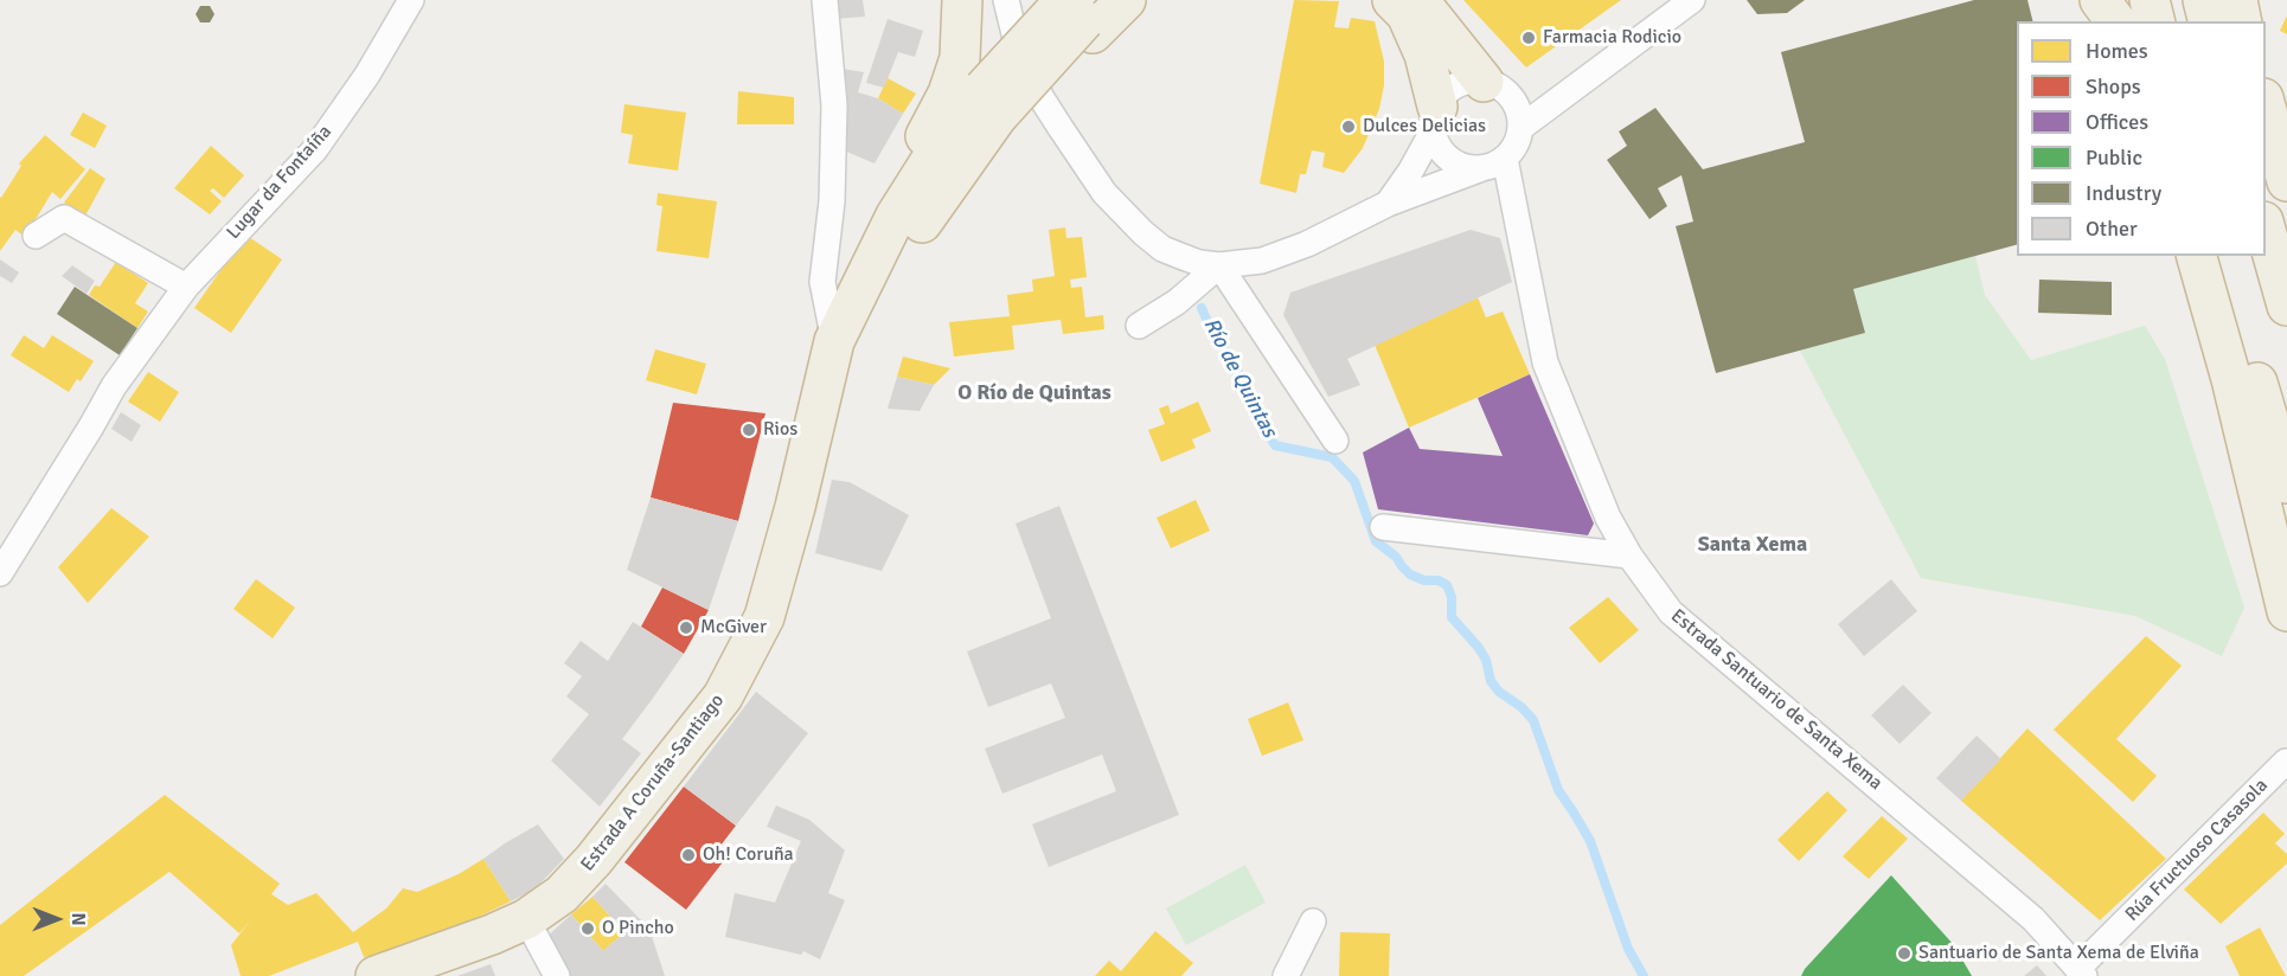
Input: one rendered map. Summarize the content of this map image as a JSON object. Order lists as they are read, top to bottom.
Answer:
{
  "streets": {
    "highway": ["Estrada A Coruña-Santiago"],
    "street": ["Lugar da Fontaíña", "Estrada Santuario de Santa Xema", "Rúa Fructuoso Casasola"]
  },
  "crossings": [
    ["Estrada Santuario de Santa Xema", "Rúa Fructuoso Casasola"]
  ],
  "districts": ["O Río de Quintas", "Santa Xema"],
  "water": ["Río de Quintas"],
  "places": [
    "Farmacia Rodicio",
    "Dulces Delicias",
    "Rios",
    "McGiver",
    "Oh! Coruña",
    "O Pincho",
    "Santuario de Santa Xema de Elviña"
  ],
  "legend": [
    "Homes",
    "Shops",
    "Offices",
    "Public",
    "Industry",
    "Other"
  ],
  "north": "right"
}
